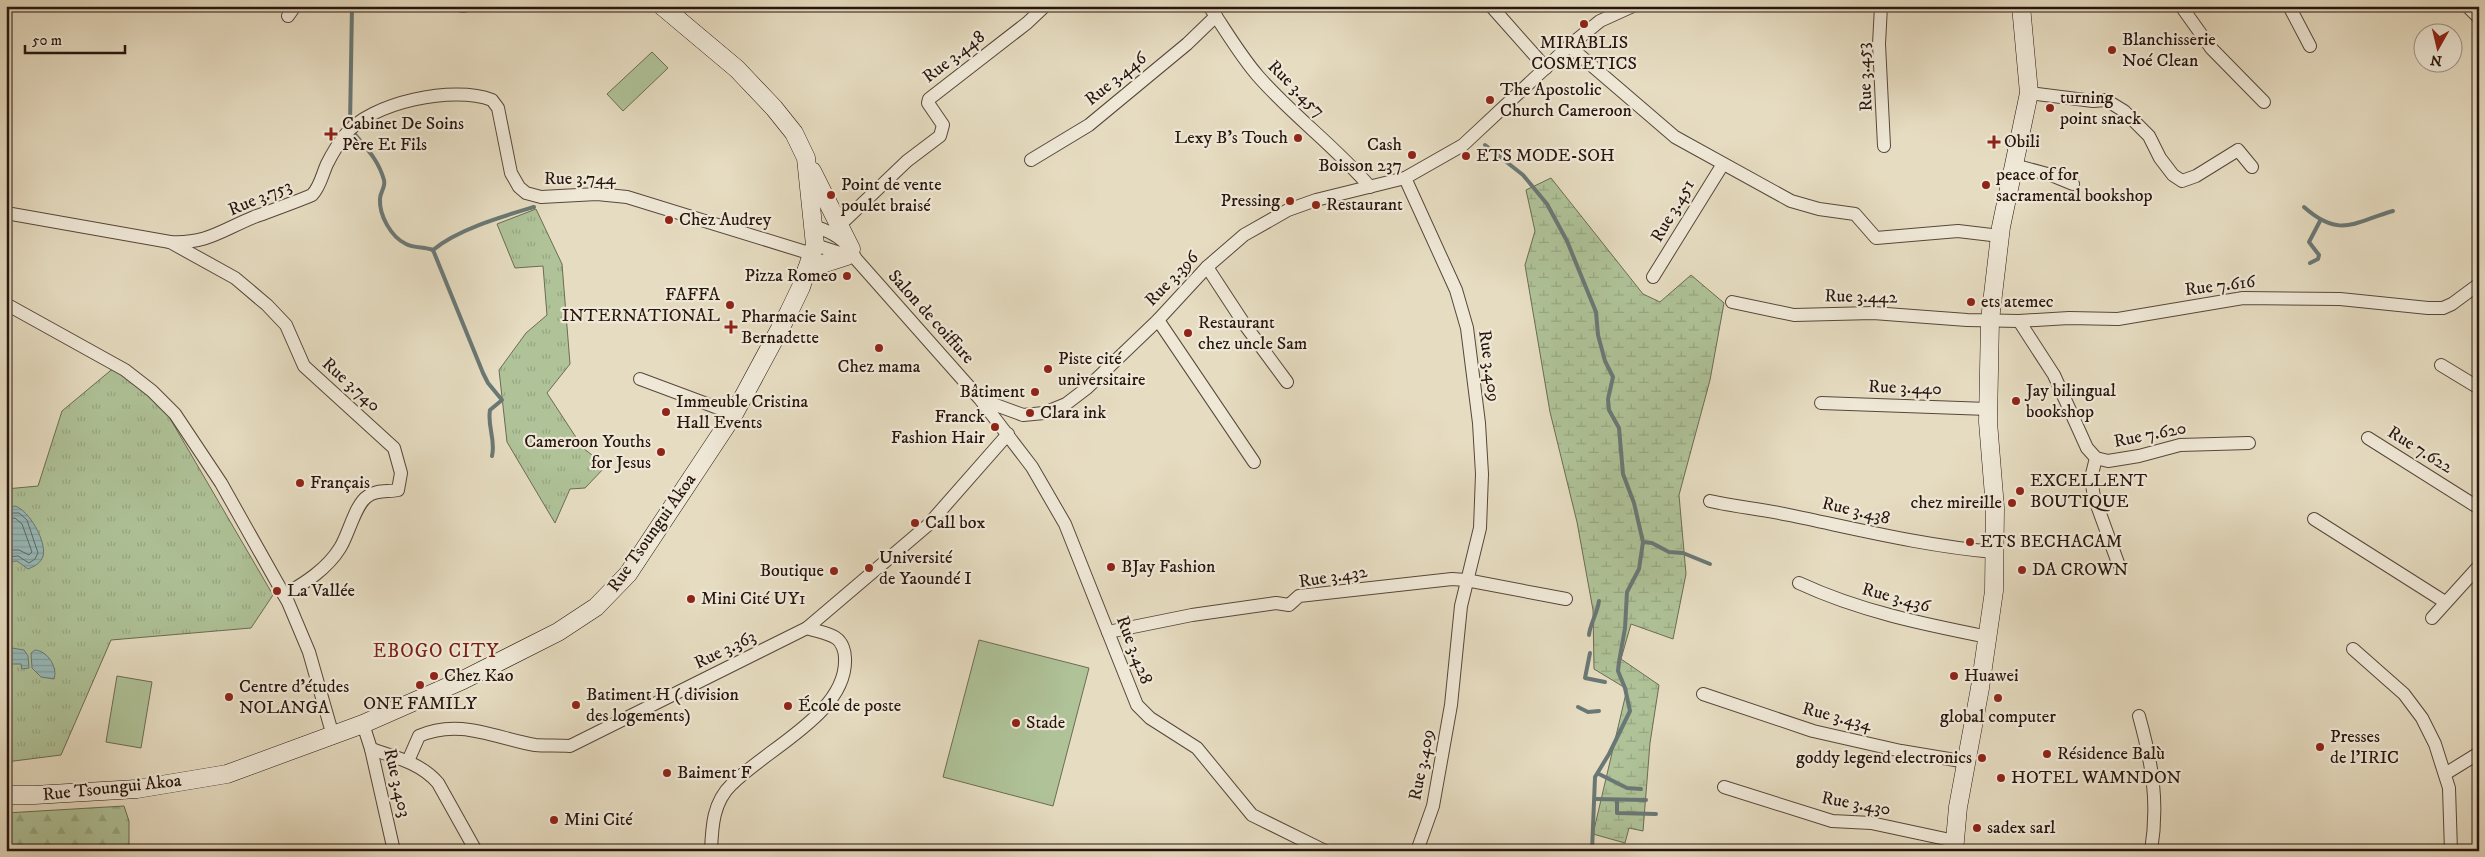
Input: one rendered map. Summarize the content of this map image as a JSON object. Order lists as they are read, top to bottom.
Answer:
{
  "streets": {
    "main road": ["Rue Tsoungui Akoa"],
    "street": [
      "Rue 3.448",
      "Rue 3.453",
      "Rue 3.446",
      "Rue 3.457",
      "Rue 3.744",
      "Rue 3.753",
      "Rue 3.451",
      "Rue 3.396",
      "Rue 7.616",
      "Rue 3.442",
      "Salon de coiffure",
      "Rue 3.409",
      "Rue 3.740",
      "Rue 3.440",
      "Rue 7.620",
      "Rue 7.622",
      "Rue 3.438",
      "Rue 3.432",
      "Rue 3.436",
      "Rue 3.363",
      "Rue 3.428",
      "Rue 3.434",
      "Rue 3.403",
      "Rue 3.430"
    ]
  },
  "crossings": [
    ["Rue 3.446", "Rue 3.457"],
    ["Rue 3.457", "Rue 3.396"],
    ["Rue 3.744", "Rue 3.753"],
    ["Rue 3.744", "Rue Tsoungui Akoa"],
    ["Rue 3.753", "Rue 3.740"],
    ["Rue 3.396", "Salon de coiffure"],
    ["Rue 3.396", "Rue 3.409"],
    ["Rue 3.396", "Rue 3.428"],
    ["Rue 7.616", "Rue 3.442"],
    ["Rue 7.616", "Rue 7.620"],
    ["Salon de coiffure", "Rue Tsoungui Akoa"],
    ["Salon de coiffure", "Rue 3.428"],
    ["Rue 3.409", "Rue 3.432"],
    ["Rue Tsoungui Akoa", "Rue 3.403"],
    ["Rue 3.432", "Rue 3.428"],
    ["Rue 3.363", "Rue 3.428"]
  ],
  "districts": ["EBOGO CITY"],
  "places": {
    "other": [
      "MIRABLIS COSMETICS",
      "Blanchisserie Noé Clean",
      "The Apostolic Church Cameroon",
      "turning point snack",
      "Lexy B's Touch",
      "Cash Boisson 237",
      "ETS MODE-SOH",
      "peace of for sacramental bookshop",
      "Point de vente poulet braisé",
      "Pressing",
      "Restaurant",
      "Chez Audrey",
      "Pizza Romeo",
      "ets atemec",
      "FAFFA INTERNATIONAL",
      "Restaurant chez uncle Sam",
      "Chez mama",
      "Piste cité universitaire",
      "Bâtiment",
      "Jay bilingual bookshop",
      "Immeuble Cristina Hall Events",
      "Clara ink",
      "Franck Fashion Hair",
      "Cameroon Youths for Jesus",
      "Français",
      "EXCELLENT BOUTIQUE",
      "chez mireille",
      "Call box",
      "ETS BECHACAM",
      "BJay Fashion",
      "Université de Yaoundé I",
      "DA CROWN",
      "Boutique",
      "La Vallée",
      "Mini Cité UY1",
      "Chez Kao",
      "Huawei",
      "ONE FAMILY",
      "Centre d'études NOLANGA",
      "global computer",
      "Batiment H ( division des logements)",
      "École de poste",
      "Stade",
      "Presses de l'IRIC",
      "Résidence Balù",
      "goddy legend electronics",
      "Baiment F",
      "HOTEL WAMNDON",
      "Mini Cité",
      "sadex sarl"
    ],
    "health": ["Cabinet De Soins Père Et Fils", "Obili", "Pharmacie Saint Bernadette"]
  },
  "scale_bar": "50 m",
  "north": "bottom"
}
